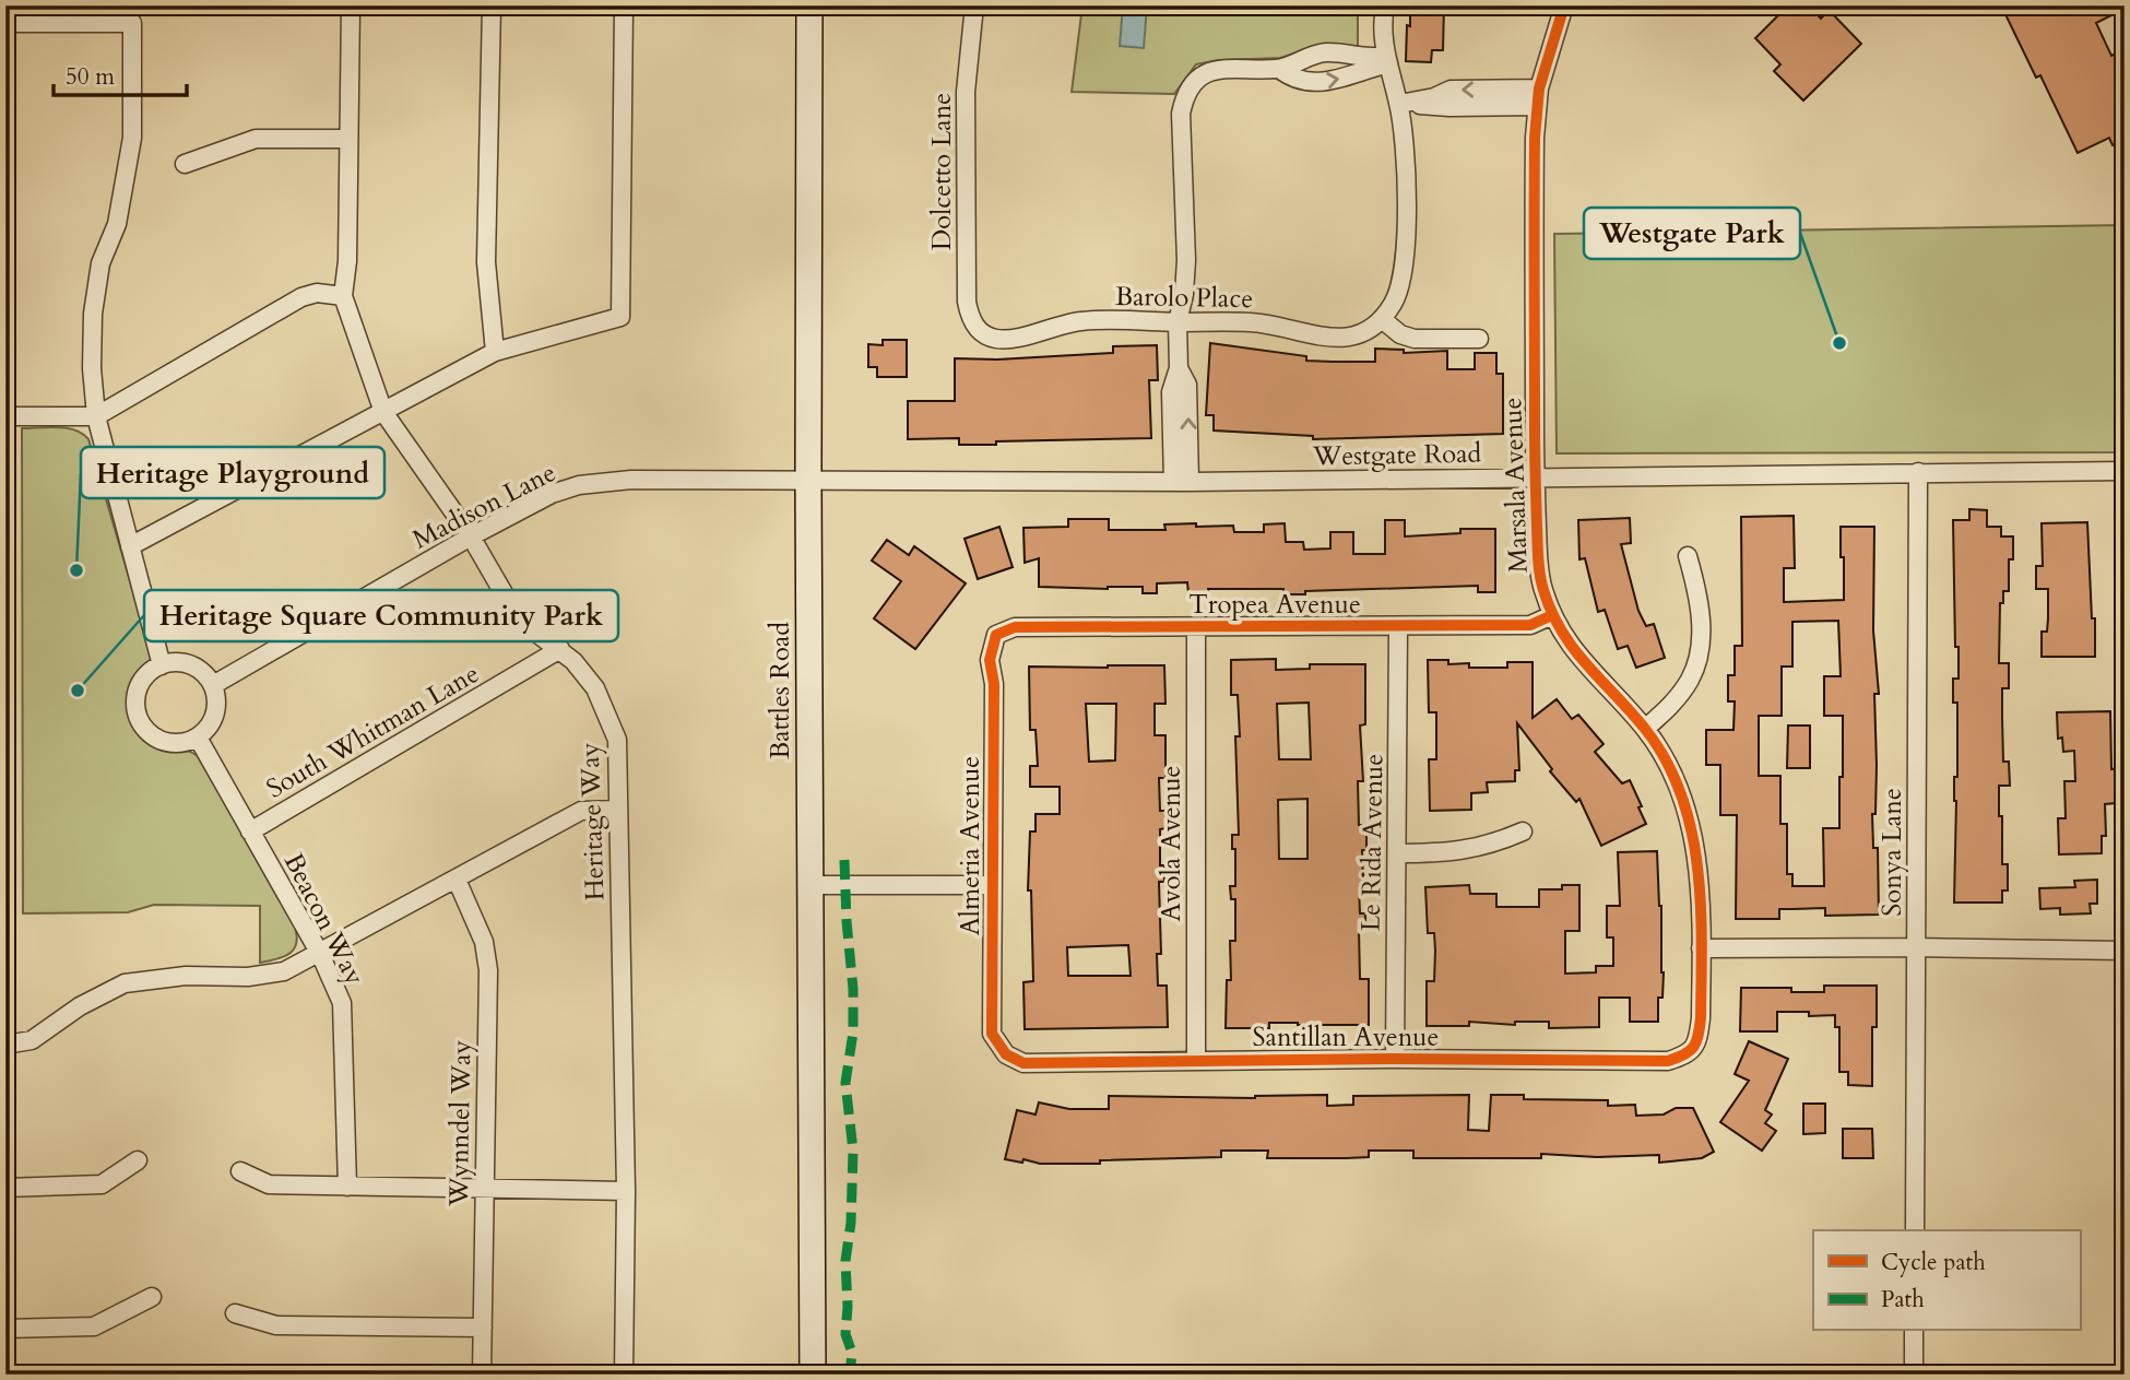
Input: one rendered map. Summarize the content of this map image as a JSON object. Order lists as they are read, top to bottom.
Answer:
{
  "streets": {
    "street": [
      "Dolcetto Lane",
      "Barolo Place",
      "Westgate Road",
      "Marsala Avenue",
      "Madison Lane",
      "Tropea Avenue",
      "Battles Road",
      "South Whitman Lane",
      "Heritage Way",
      "Le Rida Avenue",
      "Avola Avenue",
      "Almeria Avenue",
      "Sonya Lane",
      "Beacon Way",
      "Santillan Avenue",
      "Wynndel Way"
    ]
  },
  "crossings": [
    ["Dolcetto Lane", "Barolo Place"],
    ["Westgate Road", "Marsala Avenue"],
    ["Westgate Road", "Madison Lane"],
    ["Westgate Road", "Battles Road"],
    ["Westgate Road", "Sonya Lane"],
    ["Marsala Avenue", "Tropea Avenue"],
    ["Marsala Avenue", "Santillan Avenue"],
    ["Madison Lane", "Battles Road"],
    ["Madison Lane", "Heritage Way"],
    ["Madison Lane", "Beacon Way"],
    ["Tropea Avenue", "Le Rida Avenue"],
    ["Tropea Avenue", "Avola Avenue"],
    ["Tropea Avenue", "Almeria Avenue"],
    ["South Whitman Lane", "Heritage Way"],
    ["South Whitman Lane", "Beacon Way"],
    ["Le Rida Avenue", "Santillan Avenue"],
    ["Avola Avenue", "Santillan Avenue"],
    ["Almeria Avenue", "Santillan Avenue"]
  ],
  "places": ["Westgate Park", "Heritage Playground", "Heritage Square Community Park"],
  "legend": ["Cycle path", "Path"],
  "scale_bar": "50 m"
}
